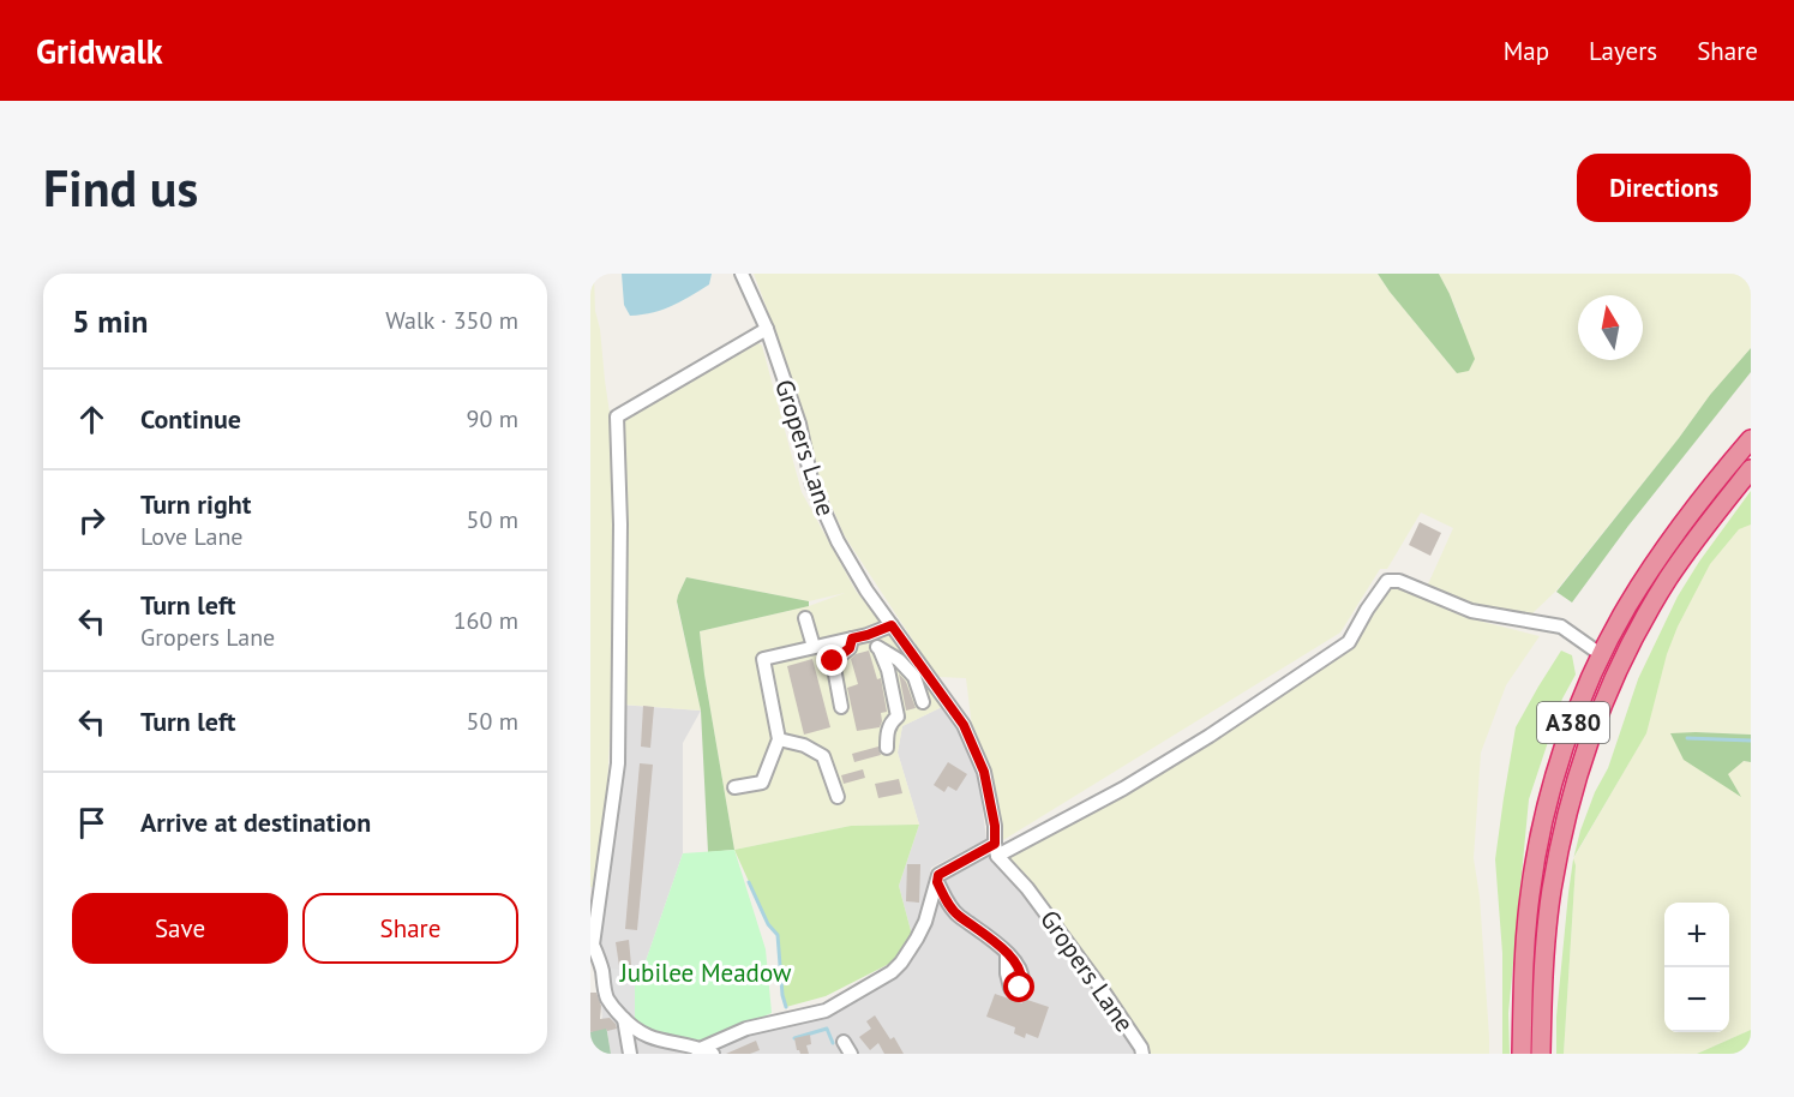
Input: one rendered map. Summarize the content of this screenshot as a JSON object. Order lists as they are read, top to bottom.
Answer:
{
  "streets": {
    "highway": ["A380"],
    "street": ["Gropers Lane"]
  },
  "parks": ["Jubilee Meadow"],
  "north": "top",
  "page": {
    "header": "Gridwalk",
    "nav": ["Map", "Layers", "Share"],
    "buttons": [
      "Directions",
      ["Save", "Share"]
    ],
    "title": "Find us",
    "heading": ["5 min", "Walk · 350 m"],
    "list": [
      ["Continue", "90 m"],
      ["Turn right", "Love Lane", "50 m"],
      ["Turn left", "Gropers Lane", "160 m"],
      ["Turn left", "50 m"],
      "Arrive at destination"
    ],
    "map_buttons": ["+", "−"]
  }
}
